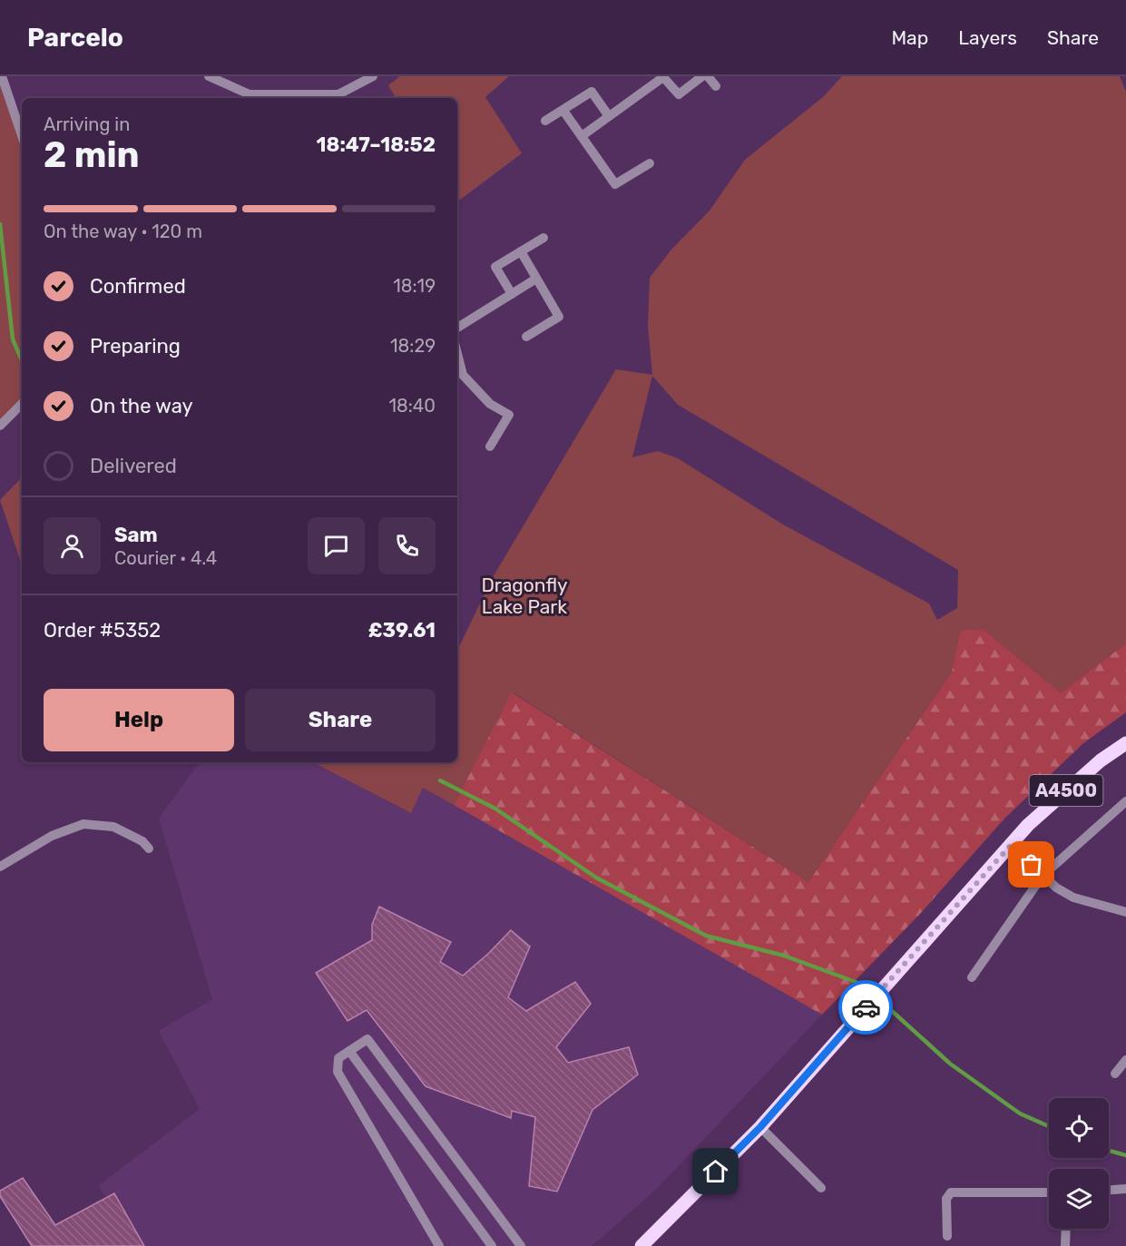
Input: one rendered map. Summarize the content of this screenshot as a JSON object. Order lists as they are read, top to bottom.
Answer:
{
  "streets": {
    "main road": ["A4500"]
  },
  "parks": ["Dragonfly Lake Park"],
  "page": {
    "header": "Parcelo",
    "nav": ["Map", "Layers", "Share"],
    "heading": ["2 min", "Arriving in", "18:47–18:52"],
    "panel": [
      "Sam",
      "Courier · 4.4",
      "Order #5352",
      "£39.61"
    ],
    "bar": "On the way · 120 m",
    "list": [
      ["Confirmed", "18:19"],
      ["Preparing", "18:29"],
      ["On the way", "18:40"],
      "Delivered"
    ],
    "buttons": ["Help", "Share"]
  }
}
